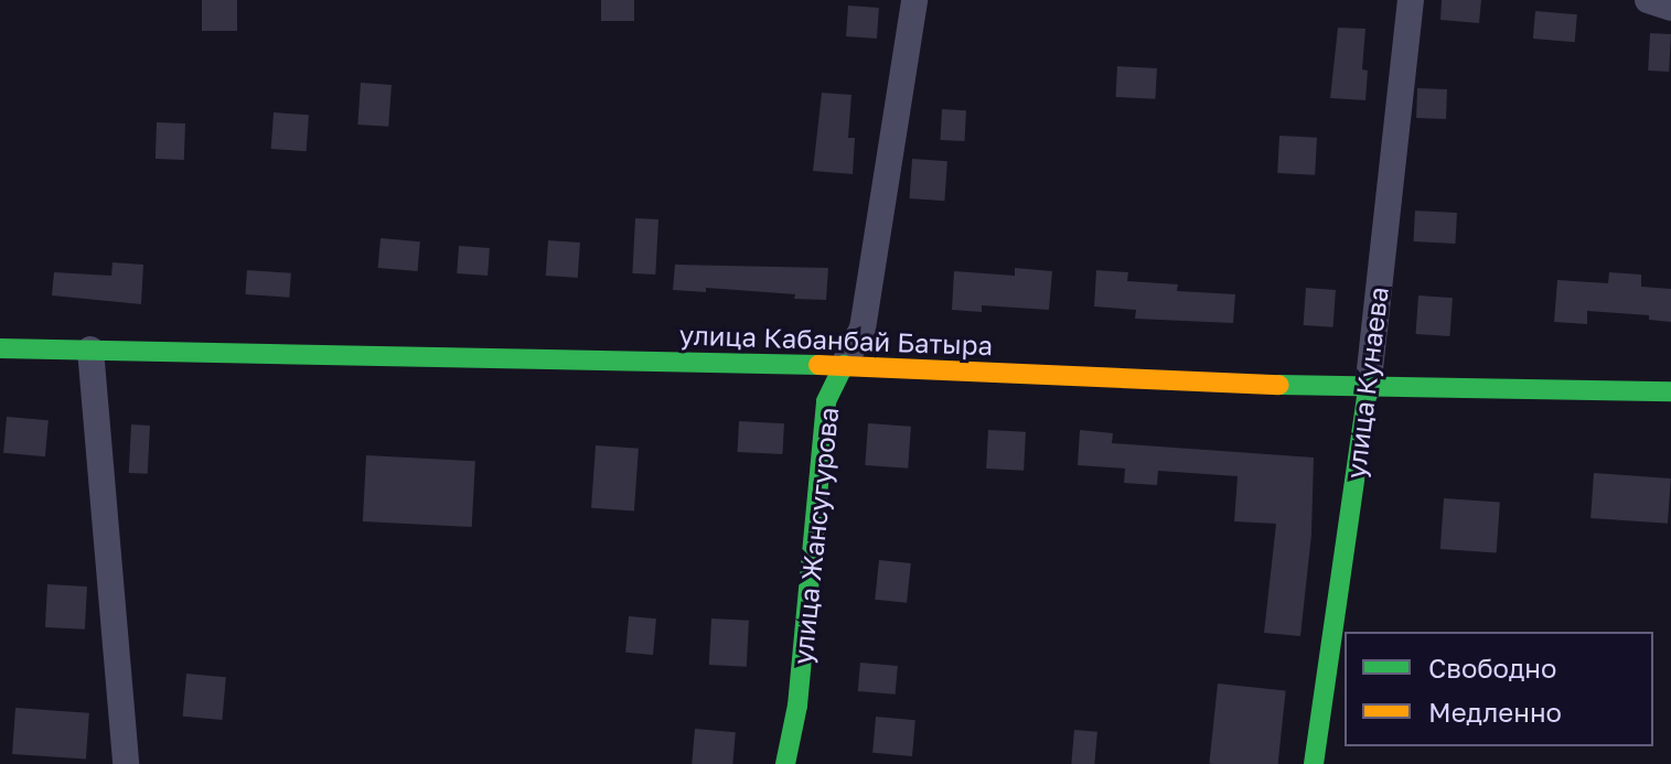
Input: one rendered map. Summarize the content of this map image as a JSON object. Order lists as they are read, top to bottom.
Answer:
{
  "streets": {
    "street": ["улица Кабанбай Батыра", "улица Кунаева", "улица Жансугурова"]
  },
  "crossings": [
    ["улица Кабанбай Батыра", "улица Кунаева"],
    ["улица Кабанбай Батыра", "улица Жансугурова"]
  ],
  "legend": ["Свободно", "Медленно"]
}
